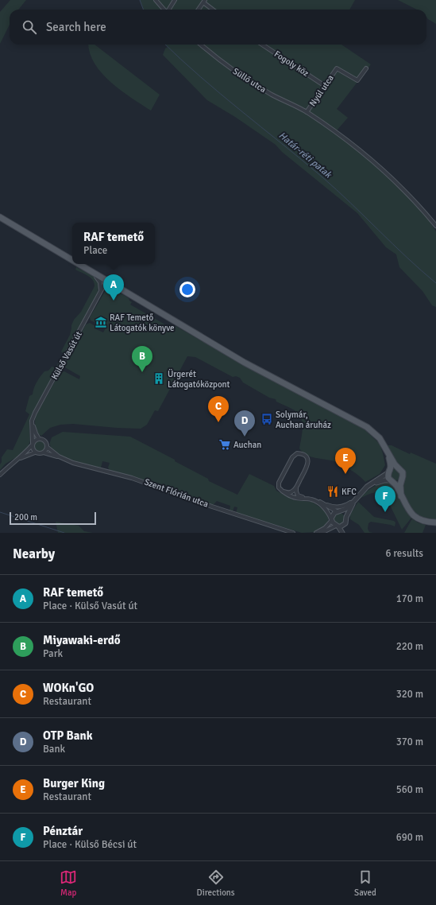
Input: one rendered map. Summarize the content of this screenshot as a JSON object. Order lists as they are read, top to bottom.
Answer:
{
  "streets": {
    "street": [
      "Fogoly köz",
      "Süllő utca",
      "Nyúl utca",
      "Külső Vasút út",
      "Szent Flórián utca"
    ]
  },
  "crossings": [
    ["Fogoly köz", "Nyúl utca"],
    ["Süllő utca", "Nyúl utca"],
    ["Külső Vasút út", "Szent Flórián utca"]
  ],
  "water": ["Határ-réti patak"],
  "places": {
    "museum": ["RAF Temető Látogatók könyve"],
    "building": ["Ürgerét Látogatóközpont"],
    "bus stop": ["Solymár, Auchan áruház"],
    "supermarket": ["Auchan"],
    "restaurant": ["KFC"]
  },
  "scale_bar": "200 m",
  "page": {
    "search": "Search here",
    "popup": ["RAF temető", "Place"],
    "pins": [
      "A",
      "B",
      "C",
      "D",
      "E",
      "F"
    ],
    "scale": "200 m",
    "heading": ["Nearby", "6 results"],
    "list": [
      {
        "mark": "A",
        "name": "RAF temető",
        "note": "Place · Külső Vasút út",
        "value": "170 m"
      },
      {
        "mark": "B",
        "name": "Miyawaki-erdő",
        "note": "Park",
        "value": "220 m"
      },
      {
        "mark": "C",
        "name": "WOKn'GO",
        "note": "Restaurant",
        "value": "320 m"
      },
      {
        "mark": "D",
        "name": "OTP Bank",
        "note": "Bank",
        "value": "370 m"
      },
      {
        "mark": "E",
        "name": "Burger King",
        "note": "Restaurant",
        "value": "560 m"
      },
      {
        "mark": "F",
        "name": "Pénztár",
        "note": "Place · Külső Bécsi út",
        "value": "690 m"
      }
    ],
    "nav": ["Map", "Directions", "Saved"]
  }
}
